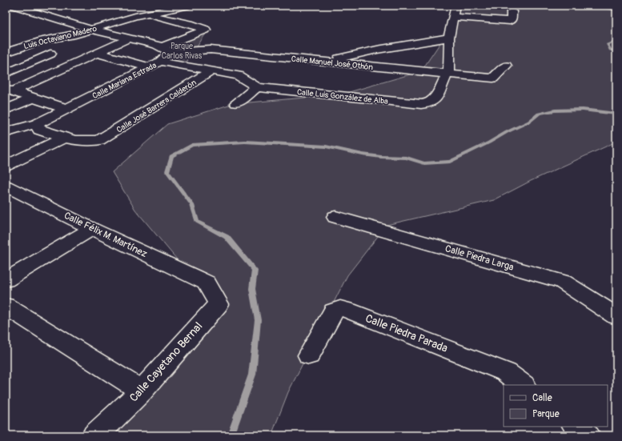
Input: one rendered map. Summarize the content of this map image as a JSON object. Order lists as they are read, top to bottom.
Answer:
{
  "streets": {
    "street": [
      "Luis Octaviano Madero",
      "Calle Manuel José Othón",
      "Calle Mariana Estrada",
      "Calle Luis González de Alba",
      "Calle José Barrera Calderón",
      "Calle Félix M. Martínez",
      "Calle Piedra Larga",
      "Calle Piedra Parada",
      "Calle Cayetano Bernal"
    ]
  },
  "crossings": [
    ["Calle Manuel José Othón", "Calle Mariana Estrada"],
    ["Calle Manuel José Othón", "Calle Luis González de Alba"],
    ["Calle Félix M. Martínez", "Calle Cayetano Bernal"]
  ],
  "parks": ["Parque Carlos Rivas"],
  "legend": ["Calle", "Parque"]
}
